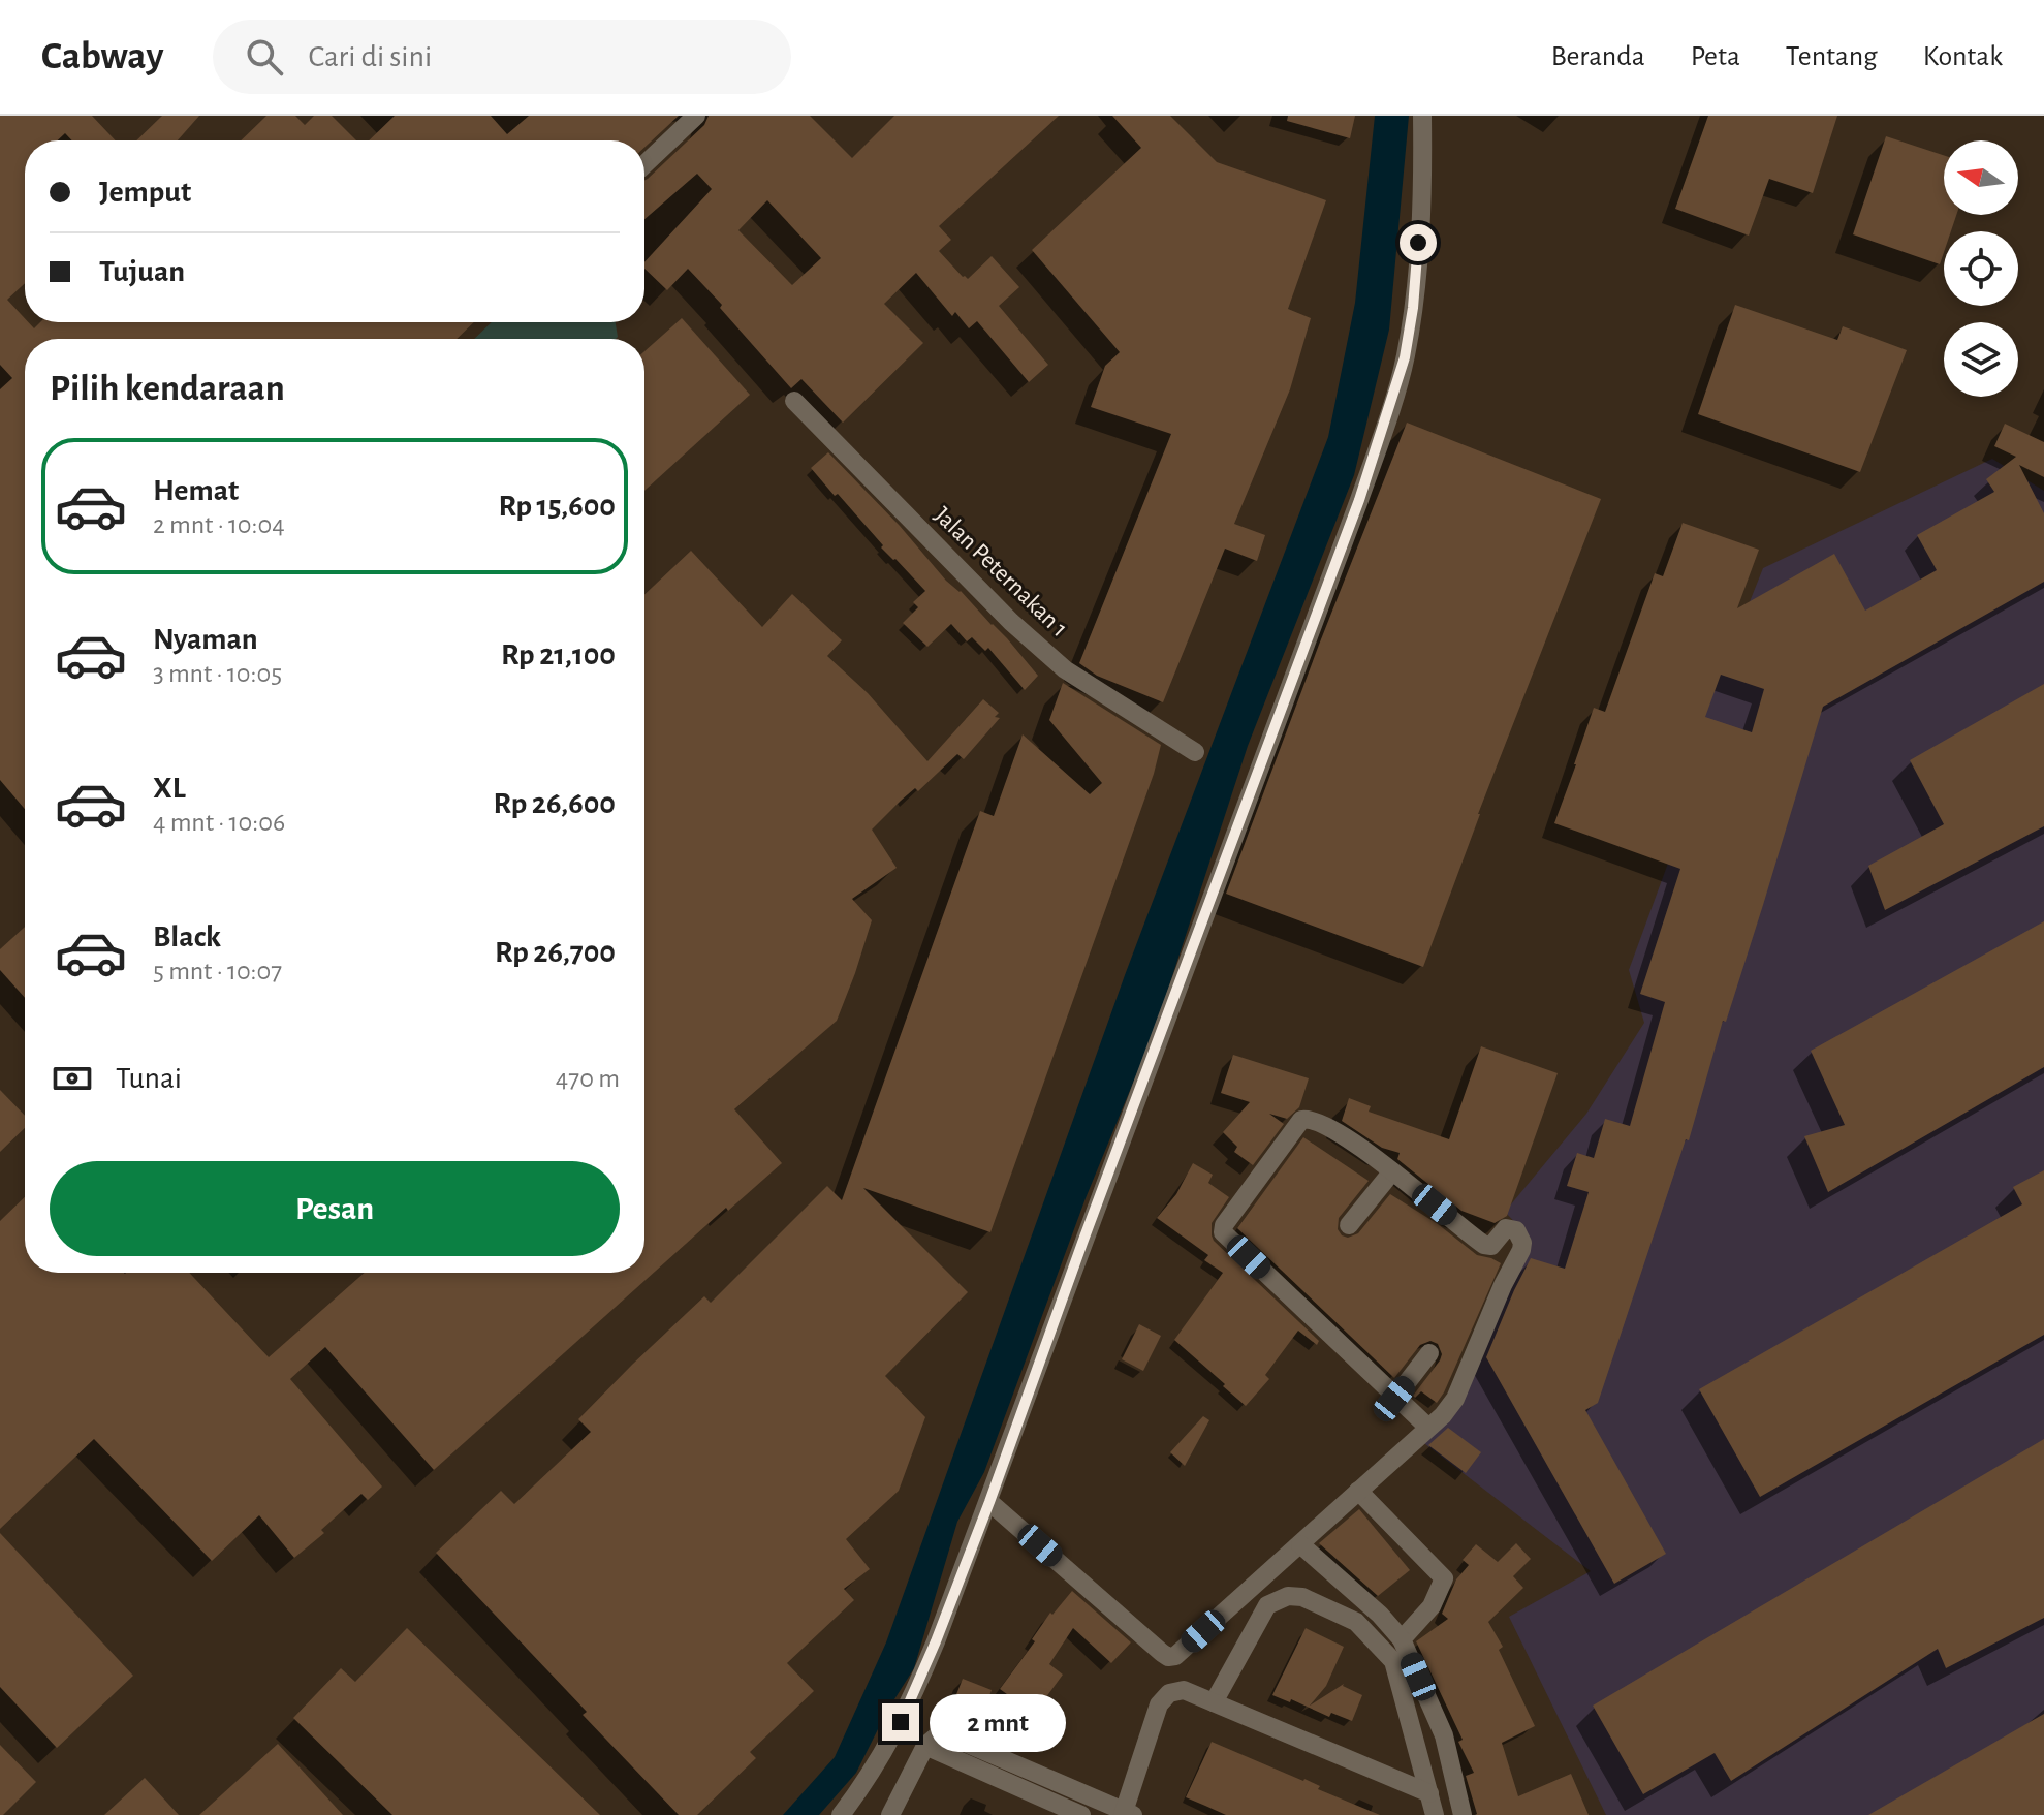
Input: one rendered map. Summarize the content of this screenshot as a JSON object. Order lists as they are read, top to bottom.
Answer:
{
  "streets": {
    "street": ["Jalan Peternakan 1"]
  },
  "north": "left",
  "page": {
    "header": "Cabway",
    "search": "Cari di sini",
    "nav": [
      "Beranda",
      "Peta",
      "Tentang",
      "Kontak"
    ],
    "banner": ["Jemput", "Tujuan"],
    "heading": "Pilih kendaraan",
    "list": [
      {
        "name": "Hemat",
        "note": "2 mnt · 10:04",
        "value": "Rp 15,600"
      },
      {
        "name": "Nyaman",
        "note": "3 mnt · 10:05",
        "value": "Rp 21,100"
      },
      {
        "name": "XL",
        "note": "4 mnt · 10:06",
        "value": "Rp 26,600"
      },
      {
        "name": "Black",
        "note": "5 mnt · 10:07",
        "value": "Rp 26,700"
      }
    ],
    "pay": ["Tunai", "470 m"],
    "buttons": "Pesan",
    "bubble": "2 mnt"
  }
}
